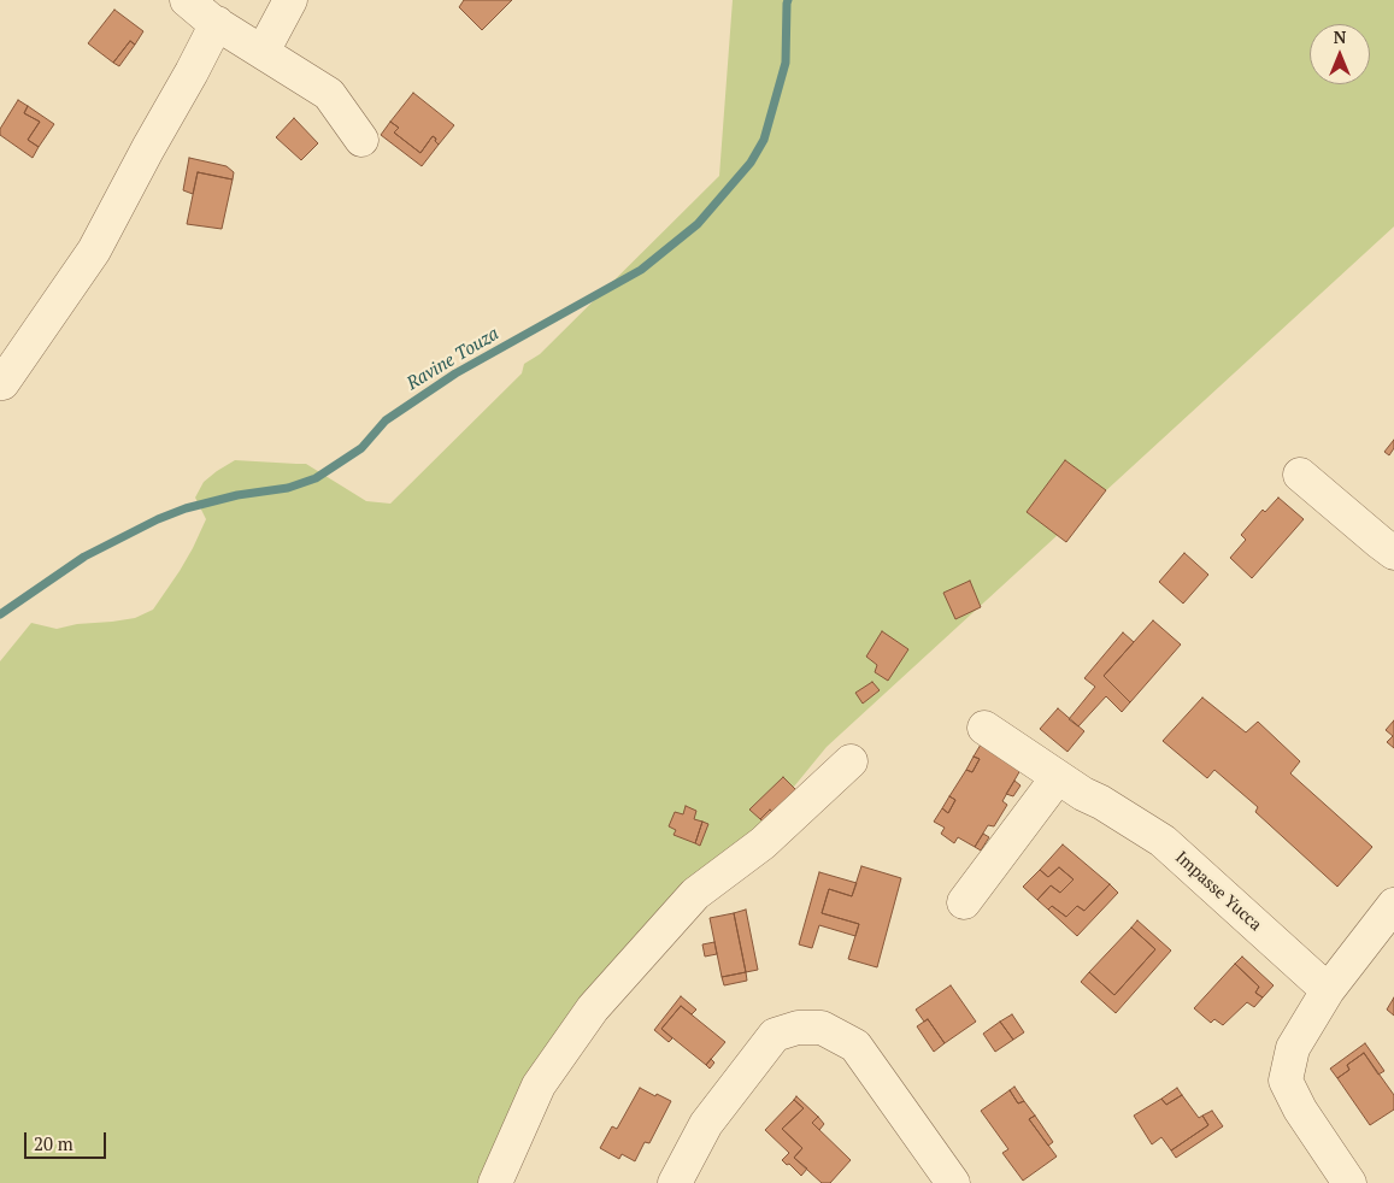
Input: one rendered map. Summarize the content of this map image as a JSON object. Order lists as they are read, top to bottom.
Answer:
{
  "streets": {
    "street": ["Impasse Yucca"]
  },
  "water": ["Ravine Touza"],
  "scale_bar": "20 m",
  "north": "top"
}
